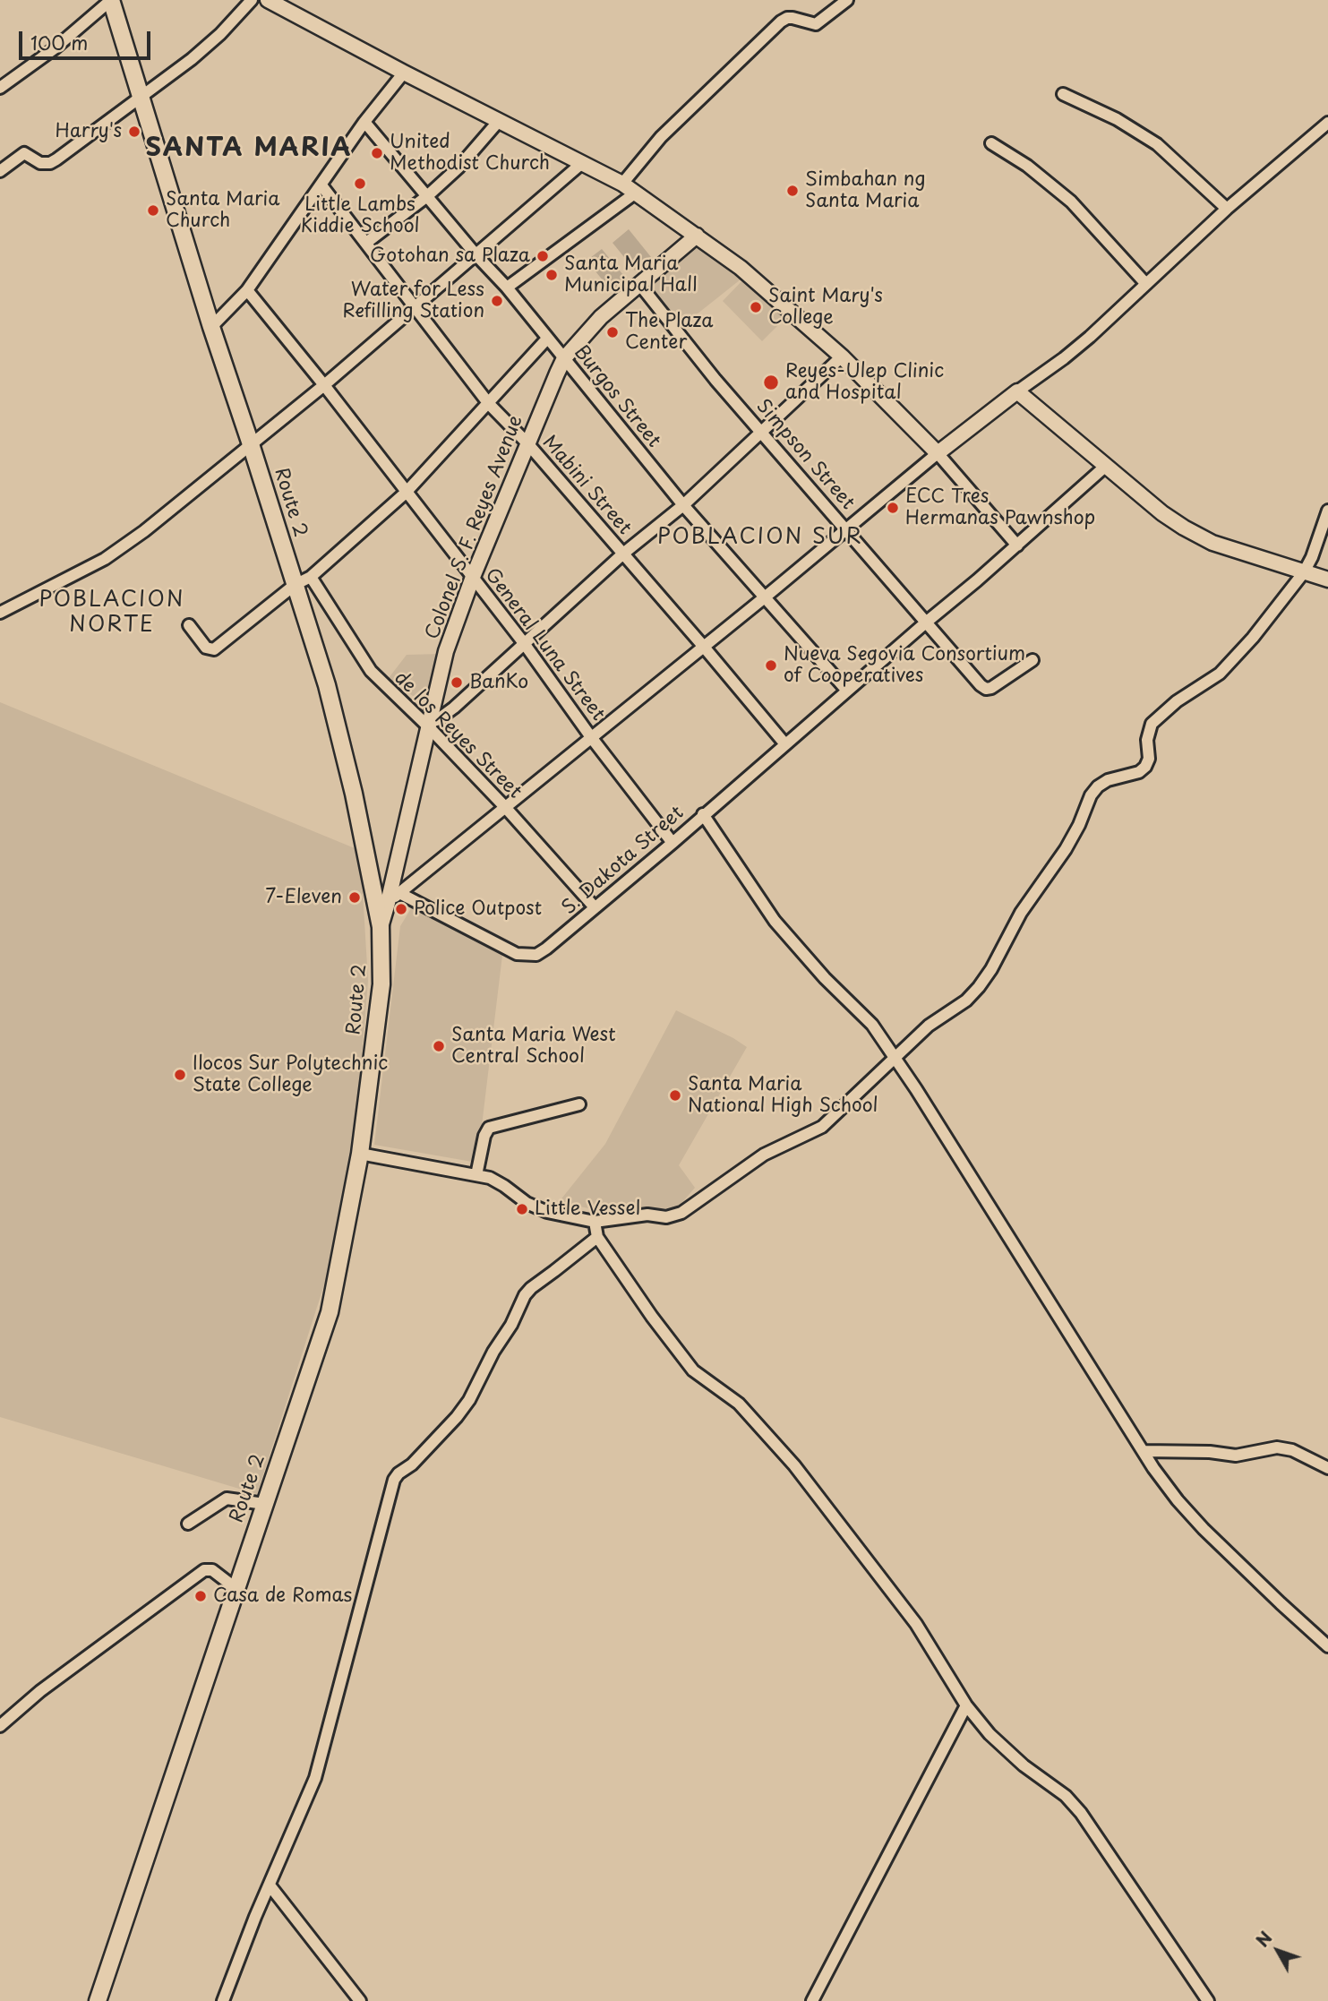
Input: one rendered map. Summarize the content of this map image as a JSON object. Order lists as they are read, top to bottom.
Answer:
{
  "streets": {
    "highway": ["Route 2"],
    "main road": ["Colonel S. F. Reyes Avenue"],
    "street": [
      "Burgos Street",
      "Simpson Street",
      "Mabini Street",
      "General Luna Street",
      "de los Reyes Street",
      "S. Dakota Street"
    ]
  },
  "crossings": [
    ["Burgos Street", "Colonel S. F. Reyes Avenue"],
    ["Burgos Street", "S. Dakota Street"],
    ["Simpson Street", "Colonel S. F. Reyes Avenue"],
    ["Simpson Street", "S. Dakota Street"],
    ["Mabini Street", "Colonel S. F. Reyes Avenue"],
    ["Mabini Street", "S. Dakota Street"],
    ["Route 2", "Colonel S. F. Reyes Avenue"],
    ["Colonel S. F. Reyes Avenue", "General Luna Street"],
    ["Colonel S. F. Reyes Avenue", "de los Reyes Street"],
    ["General Luna Street", "S. Dakota Street"],
    ["de los Reyes Street", "S. Dakota Street"]
  ],
  "districts": ["SANTA MARIA", "POBLACION SUR", "POBLACION NORTE"],
  "places": [
    "Harry's",
    "United Methodist Church",
    "Little Lambs Kiddie School",
    "Simbahan ng Santa Maria",
    "Santa Maria Church",
    "Gotohan sa Plaza",
    "Santa Maria Municipal Hall",
    "Water for Less Refilling Station",
    "Saint Mary's College",
    "The Plaza Center",
    "Reyes-Ulep Clinic and Hospital",
    "ECC Tres Hermanas Pawnshop",
    "Nueva Segovia Consortium of Cooperatives",
    "BanKo",
    "7-Eleven",
    "Police Outpost",
    "Santa Maria West Central School",
    "Ilocos Sur Polytechnic State College",
    "Santa Maria National High School",
    "Little Vessel",
    "Casa de Romas"
  ],
  "scale_bar": "100 m",
  "north": "top left"
}
